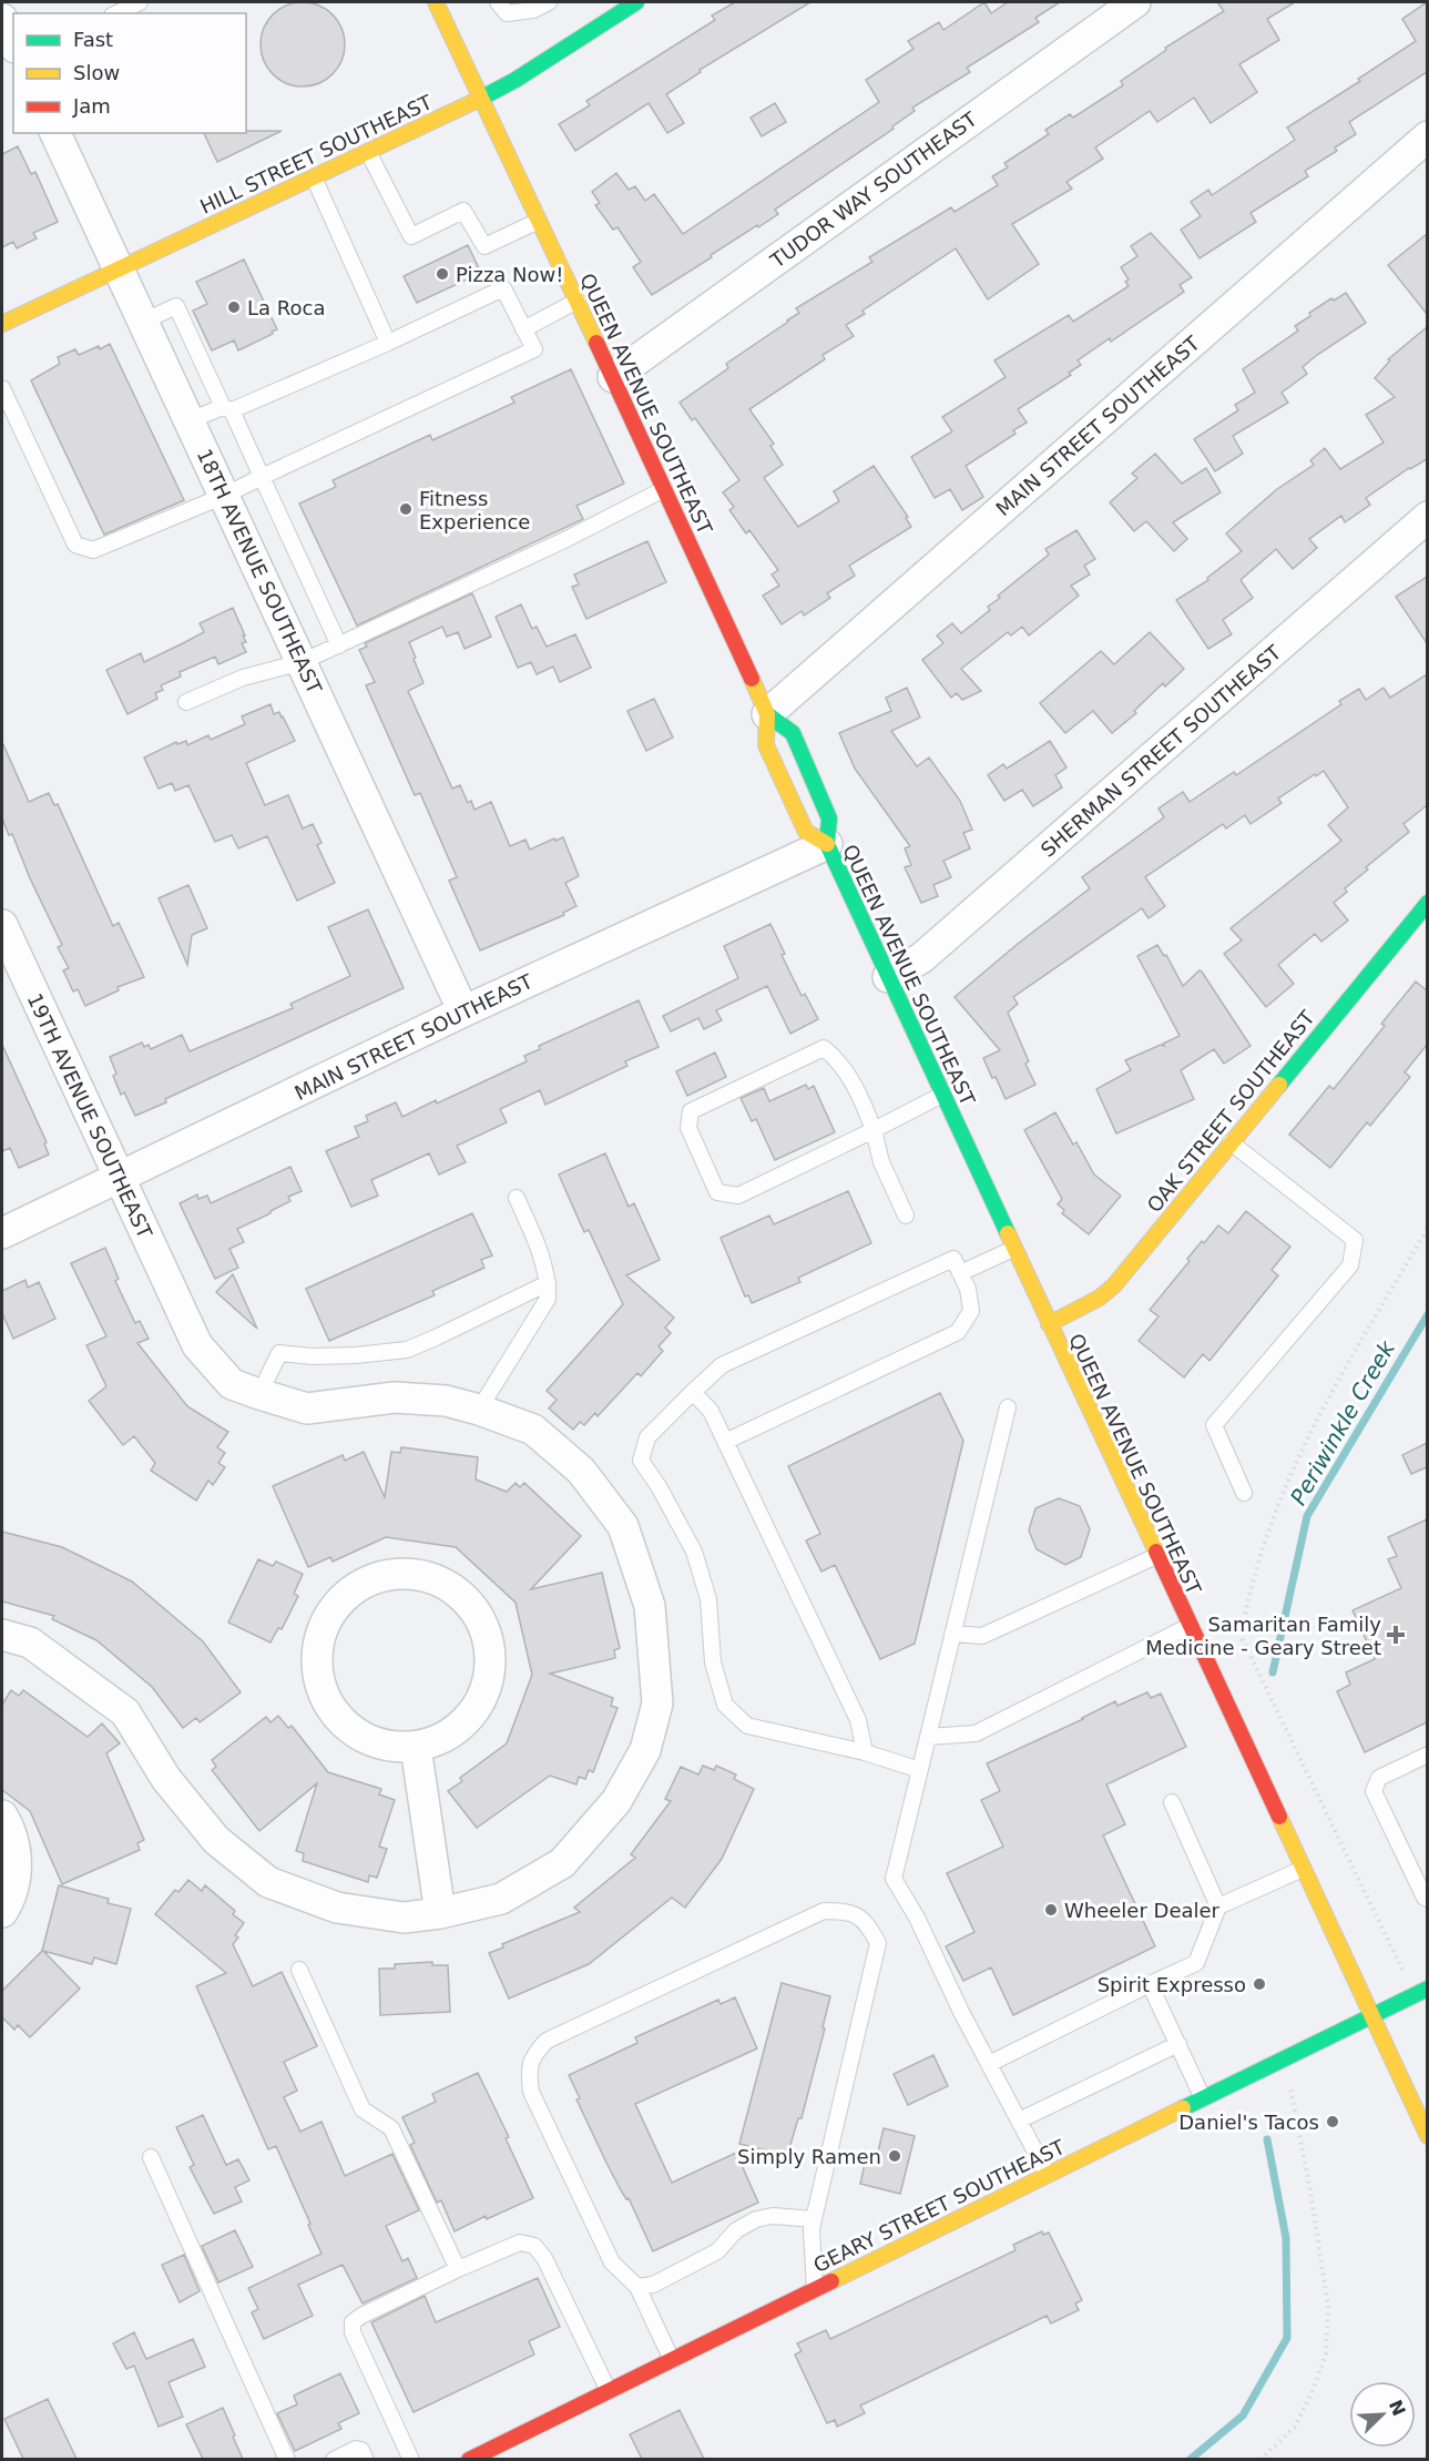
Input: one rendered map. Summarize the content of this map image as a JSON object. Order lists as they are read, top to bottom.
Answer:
{
  "streets": {
    "main road": [
      "HILL STREET SOUTHEAST",
      "QUEEN AVENUE SOUTHEAST",
      "OAK STREET SOUTHEAST",
      "GEARY STREET SOUTHEAST"
    ],
    "street": [
      "TUDOR WAY SOUTHEAST",
      "MAIN STREET SOUTHEAST",
      "18TH AVENUE SOUTHEAST",
      "SHERMAN STREET SOUTHEAST",
      "19TH AVENUE SOUTHEAST"
    ]
  },
  "crossings": [
    ["HILL STREET SOUTHEAST", "QUEEN AVENUE SOUTHEAST"],
    ["HILL STREET SOUTHEAST", "18TH AVENUE SOUTHEAST"],
    ["TUDOR WAY SOUTHEAST", "QUEEN AVENUE SOUTHEAST"],
    ["QUEEN AVENUE SOUTHEAST", "MAIN STREET SOUTHEAST"],
    ["QUEEN AVENUE SOUTHEAST", "SHERMAN STREET SOUTHEAST"],
    ["QUEEN AVENUE SOUTHEAST", "OAK STREET SOUTHEAST"],
    ["QUEEN AVENUE SOUTHEAST", "GEARY STREET SOUTHEAST"],
    ["MAIN STREET SOUTHEAST", "18TH AVENUE SOUTHEAST"],
    ["MAIN STREET SOUTHEAST", "19TH AVENUE SOUTHEAST"]
  ],
  "water": ["Periwinkle Creek"],
  "places": {
    "other": [
      "Pizza Now!",
      "La Roca",
      "Fitness Experience",
      "Wheeler Dealer",
      "Spirit Expresso",
      "Daniel's Tacos",
      "Simply Ramen"
    ],
    "health": ["Samaritan Family Medicine - Geary Street"]
  },
  "legend": ["Fast", "Slow", "Jam"],
  "north": "top right"
}
